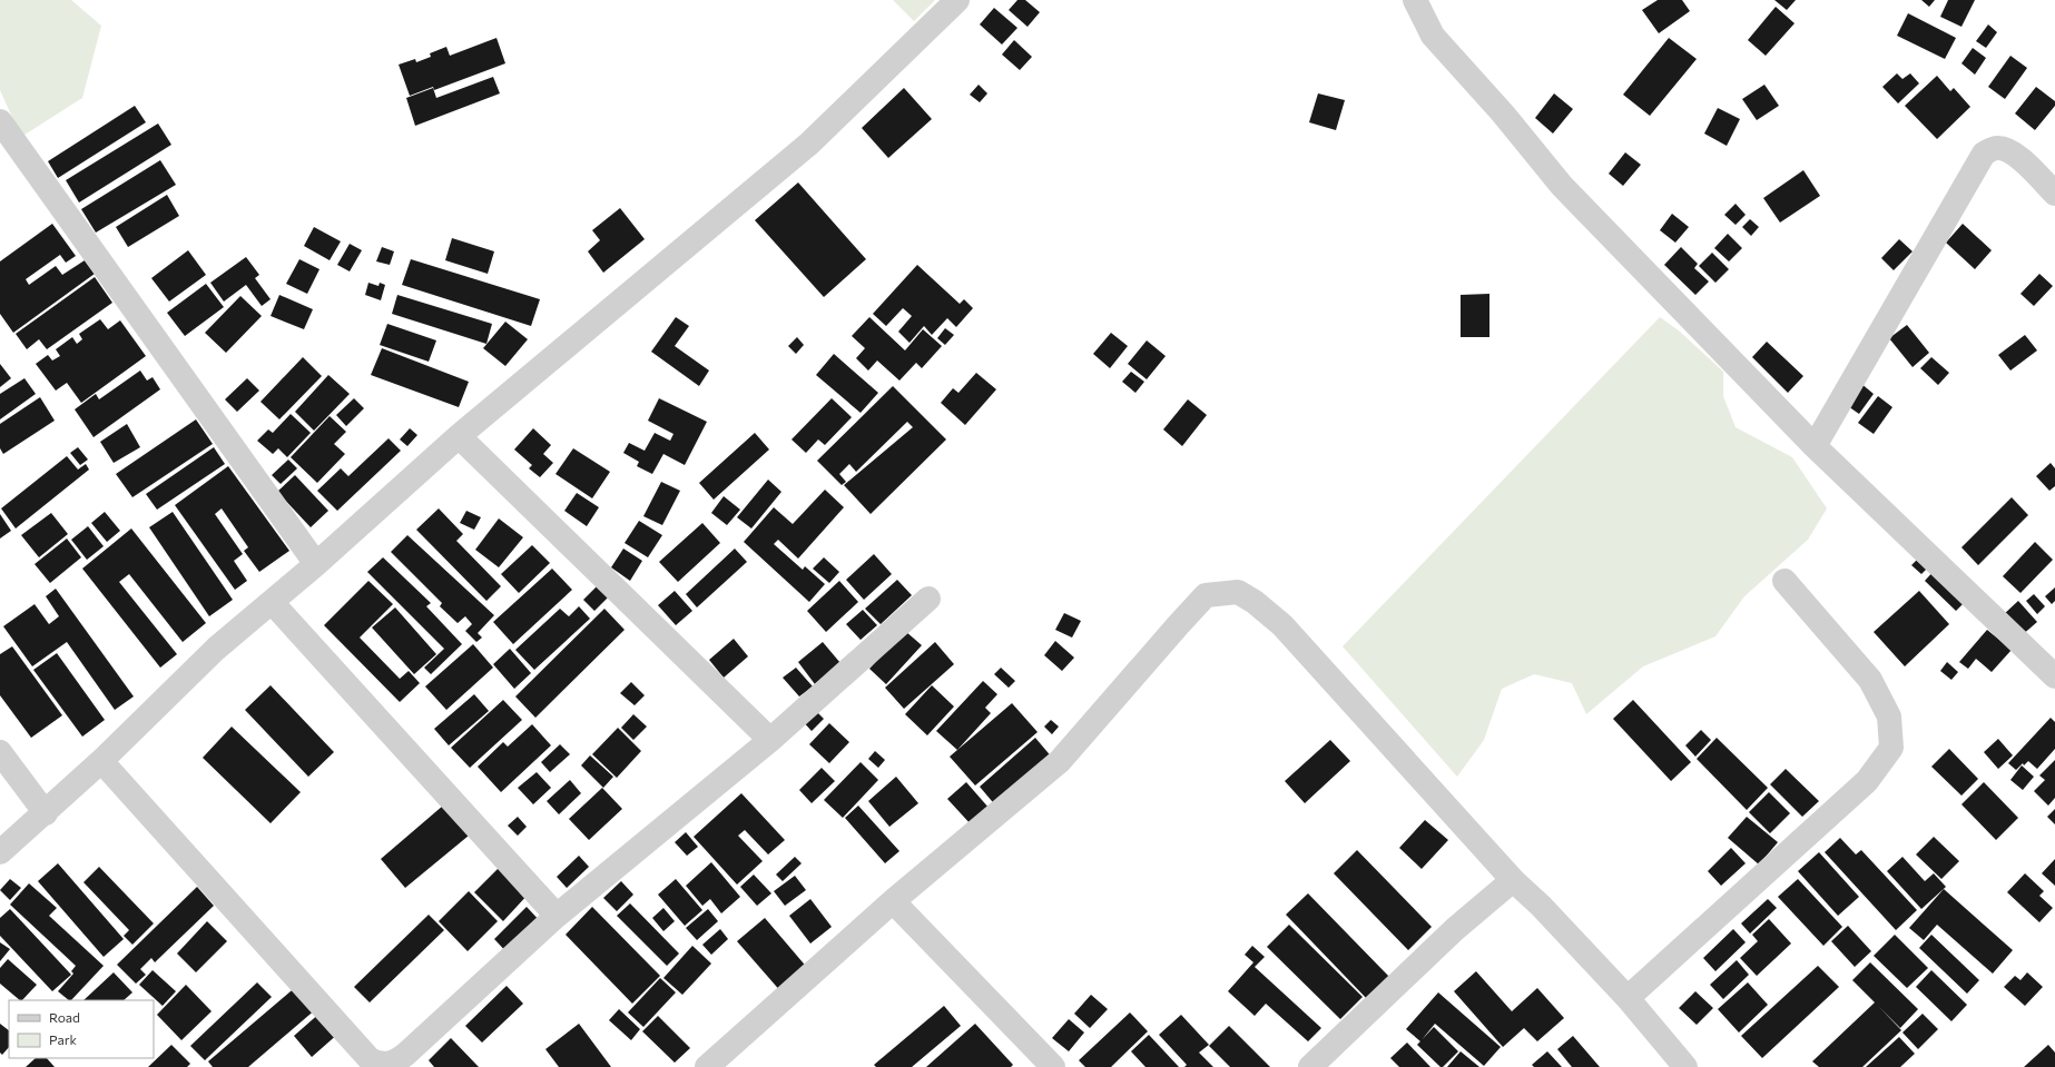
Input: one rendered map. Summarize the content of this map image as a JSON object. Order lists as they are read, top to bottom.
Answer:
{
  "legend": ["Road", "Park"]
}
